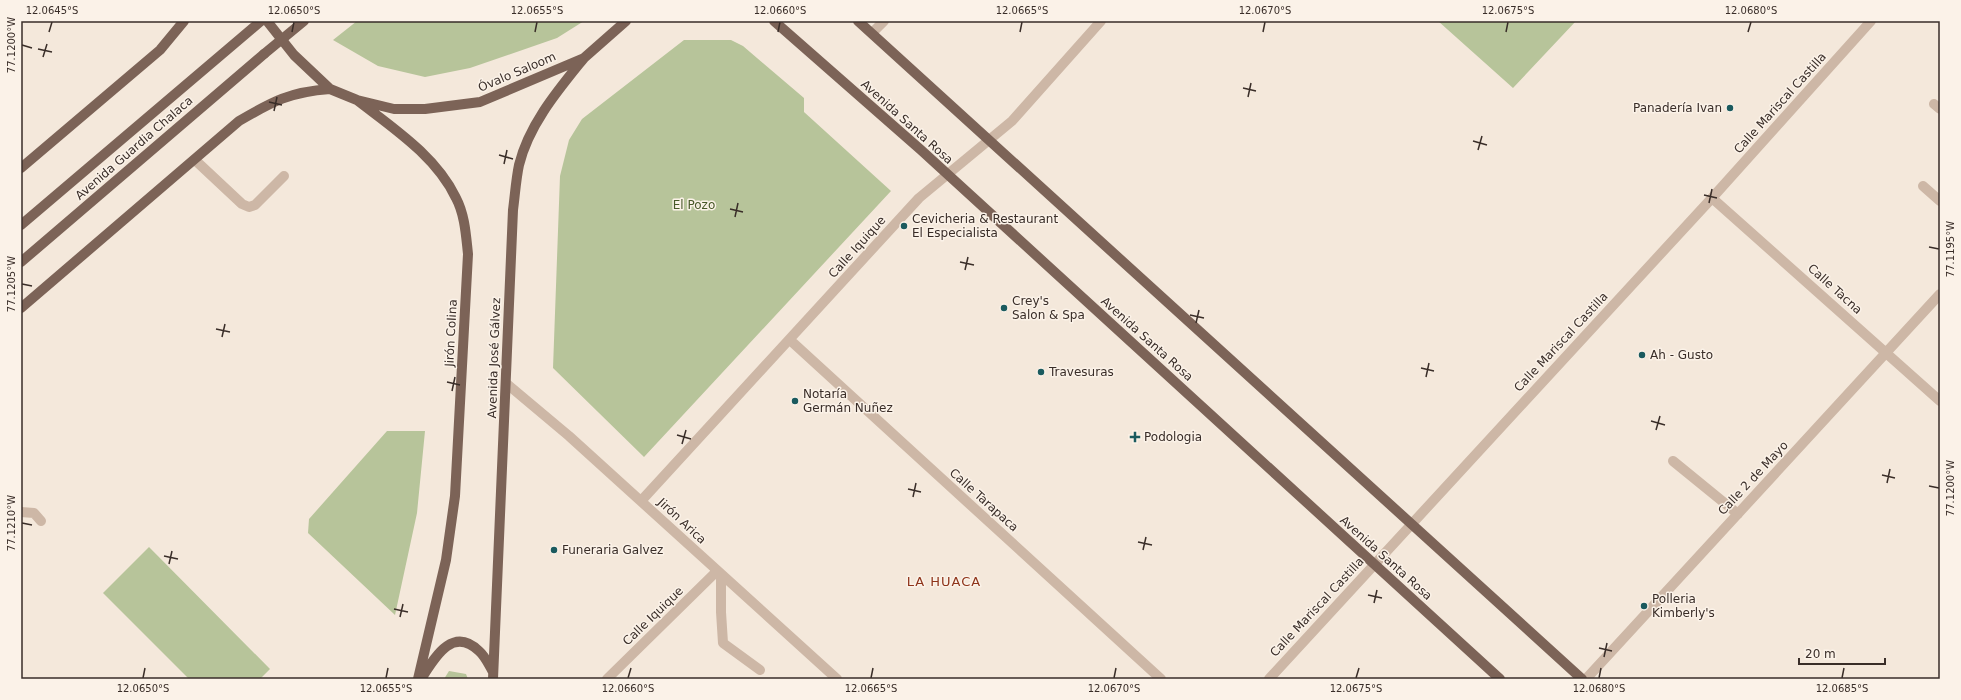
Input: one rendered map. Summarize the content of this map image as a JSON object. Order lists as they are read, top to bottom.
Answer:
{
  "streets": {
    "main road": [
      "Óvalo Saloom",
      "Avenida Santa Rosa",
      "Avenida Guardia Chalaca",
      "Jirón Colina",
      "Avenida José Gálvez"
    ],
    "street": [
      "Calle Mariscal Castilla",
      "Calle Iquique",
      "Calle Tacna",
      "Calle 2 de Mayo",
      "Calle Tarapaca",
      "Jirón Arica"
    ]
  },
  "crossings": [
    ["Óvalo Saloom", "Jirón Colina"],
    ["Óvalo Saloom", "Avenida José Gálvez"],
    ["Calle Mariscal Castilla", "Avenida Santa Rosa"],
    ["Calle Mariscal Castilla", "Calle Tacna"],
    ["Avenida Santa Rosa", "Calle Iquique"],
    ["Calle Iquique", "Calle Tarapaca"],
    ["Calle Iquique", "Jirón Arica"],
    ["Calle Tacna", "Calle 2 de Mayo"],
    ["Avenida José Gálvez", "Jirón Arica"]
  ],
  "districts": ["LA HUACA"],
  "parks": ["El Pozo"],
  "places": {
    "other": [
      "Panadería Ivan",
      "Cevicheria & Restaurant El Especialista",
      "Crey's Salon & Spa",
      "Ah - Gusto",
      "Travesuras",
      "Notaría Germán Nuñez",
      "Funeraria Galvez",
      "Polleria Kimberly's"
    ],
    "health": ["Podologia"]
  },
  "scale_bar": "20 m",
  "coordinates": [
    "12.0645°S",
    "12.0650°S",
    "12.0655°S",
    "12.0660°S",
    "12.0665°S",
    "12.0670°S",
    "12.0675°S",
    "12.0680°S",
    "77.1200°W",
    "77.1195°W",
    "77.1205°W",
    "77.1210°W",
    "12.0685°S"
  ]
}
